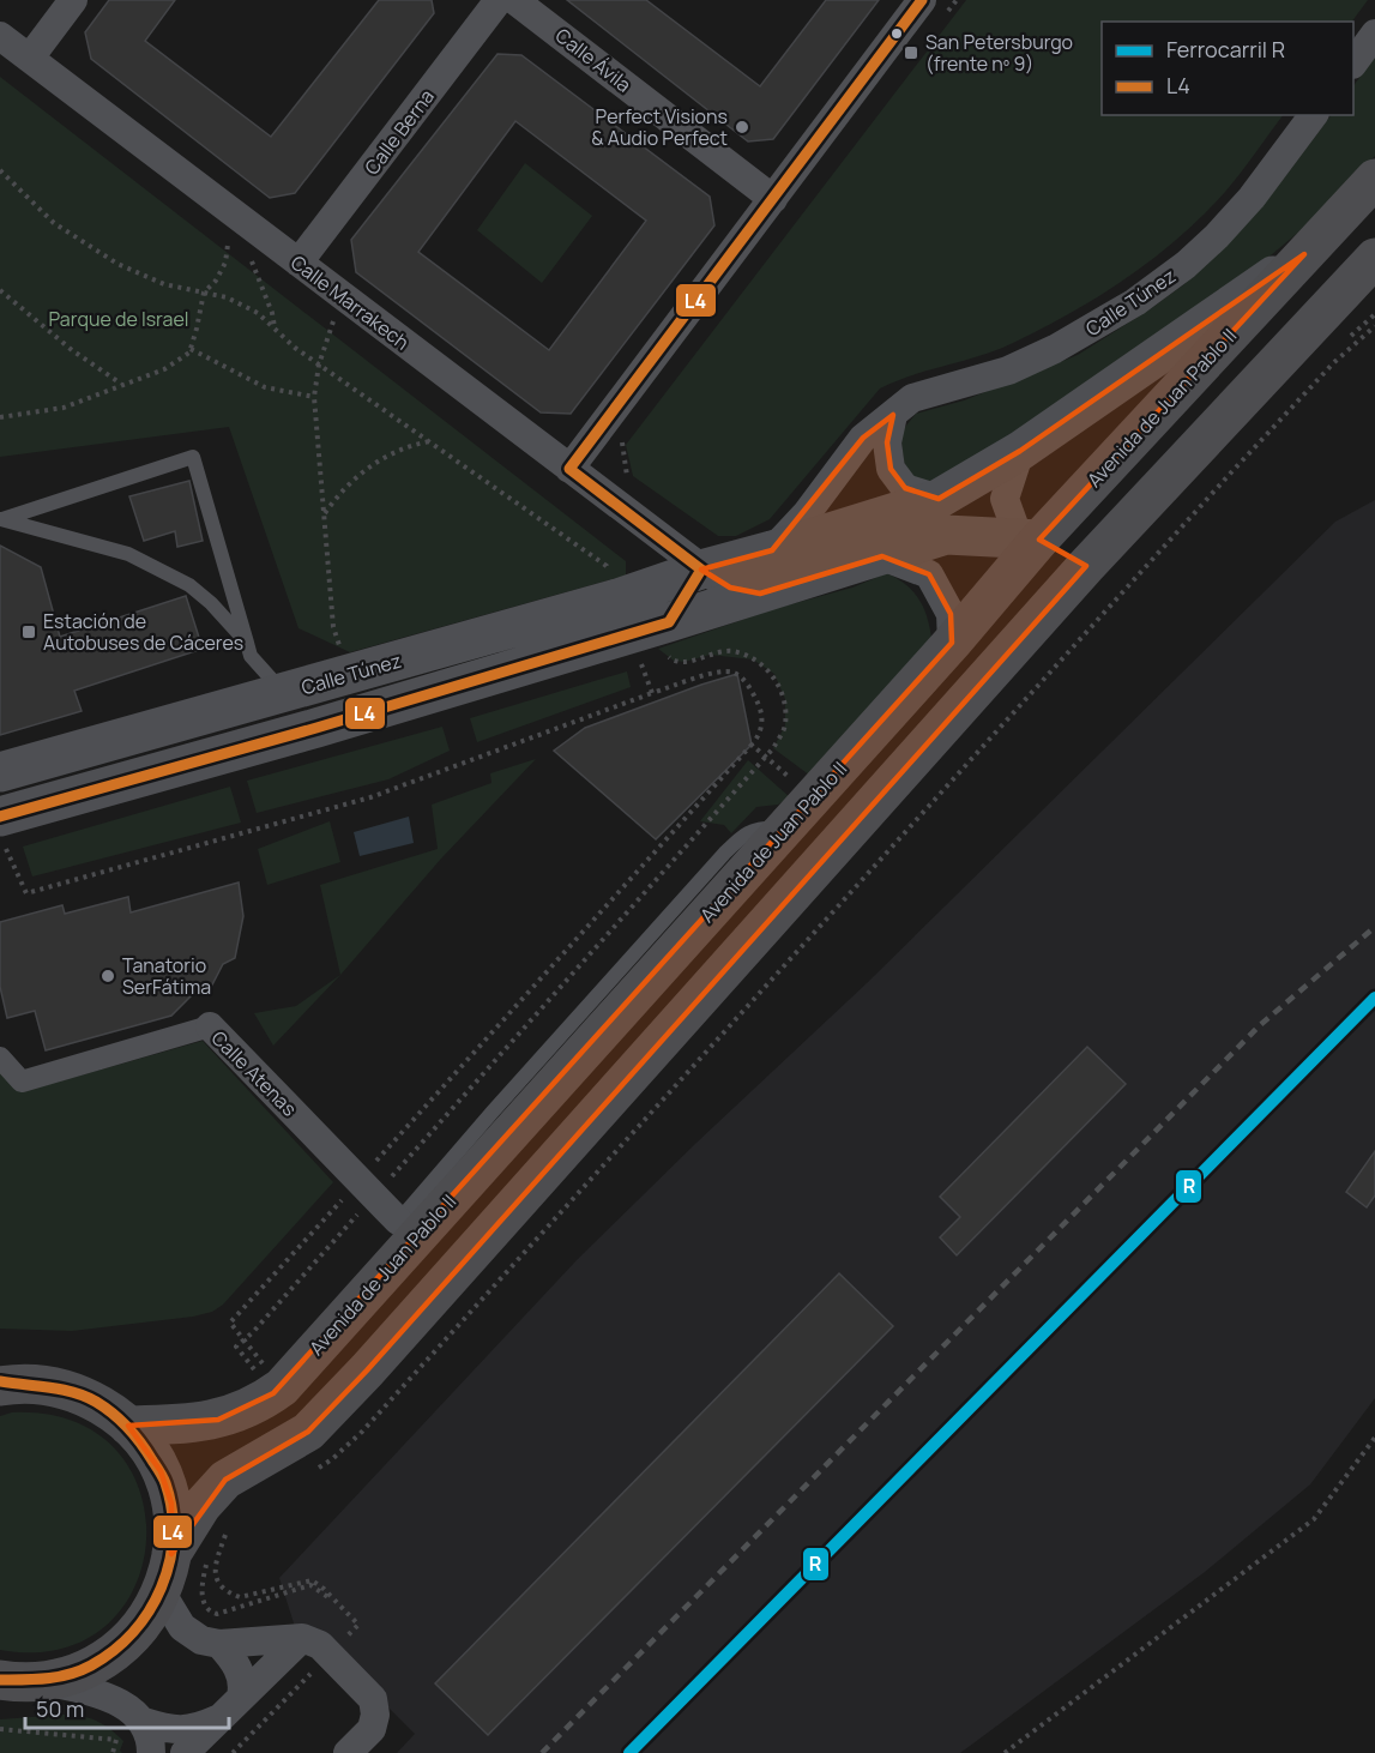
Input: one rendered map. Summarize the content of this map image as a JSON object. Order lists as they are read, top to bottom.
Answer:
{
  "streets": {
    "highway": ["Avenida de Juan Pablo II"],
    "main road": ["Calle Túnez"],
    "street": [
      "Calle Ávila",
      "Calle Berna",
      "Calle Marrakech",
      "Calle Atenas"
    ]
  },
  "crossings": [
    ["Calle Berna", "Calle Marrakech"],
    ["Calle Marrakech", "Calle Túnez"],
    ["Calle Túnez", "Avenida de Juan Pablo II"],
    ["Avenida de Juan Pablo II", "Calle Atenas"]
  ],
  "parks": ["Parque de Israel"],
  "places": {
    "transit": ["San Petersburgo (frente nº 9)", "Estación de Autobuses de Cáceres"],
    "other": ["Perfect Visions & Audio Perfect", "Tanatorio SerFátima"]
  },
  "lines": ["transit line L4", "rail line R"],
  "legend": ["Ferrocarril R", "L4"],
  "scale_bar": "50 m"
}
